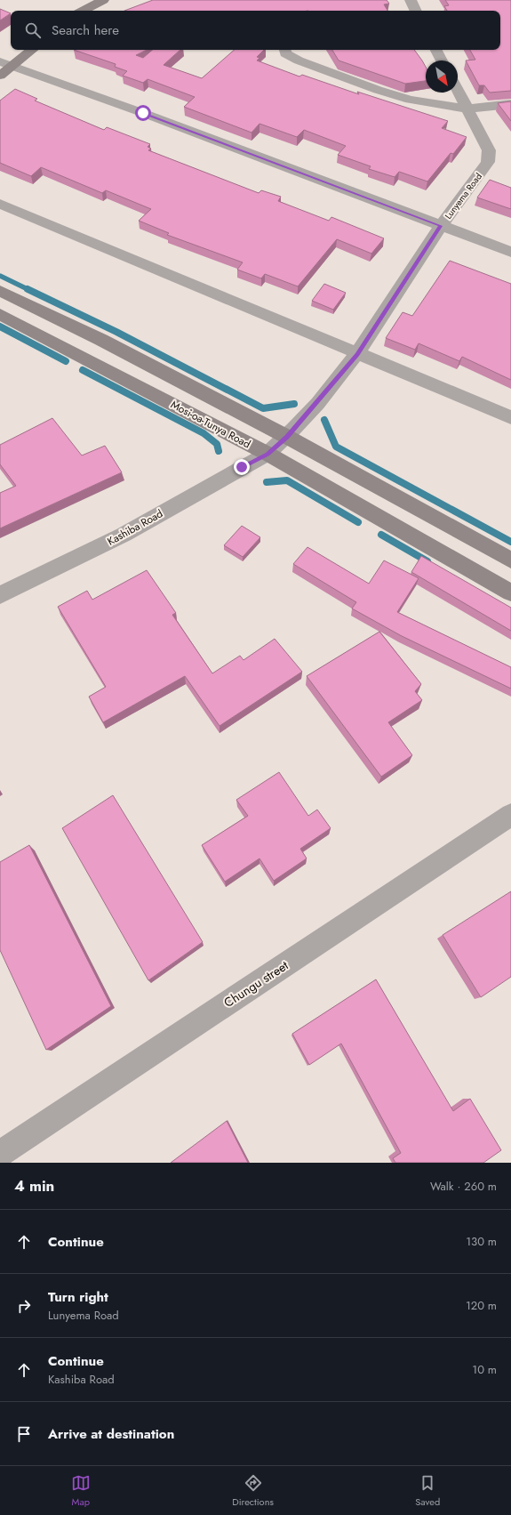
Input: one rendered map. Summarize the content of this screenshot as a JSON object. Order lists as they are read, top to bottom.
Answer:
{
  "streets": {
    "main road": ["Mosi-oa-Tunya Road"],
    "street": ["Lunyema Road", "Kashiba Road", "Chungu street"]
  },
  "crossings": [
    ["Lunyema Road", "Mosi-oa-Tunya Road"],
    ["Lunyema Road", "Kashiba Road"],
    ["Mosi-oa-Tunya Road", "Kashiba Road"]
  ],
  "north": "bottom right",
  "page": {
    "search": "Search here",
    "heading": ["4 min", "Walk · 260 m"],
    "list": [
      ["Continue", "130 m"],
      ["Turn right", "Lunyema Road", "120 m"],
      ["Continue", "Kashiba Road", "10 m"],
      "Arrive at destination"
    ],
    "nav": ["Map", "Directions", "Saved"]
  }
}
